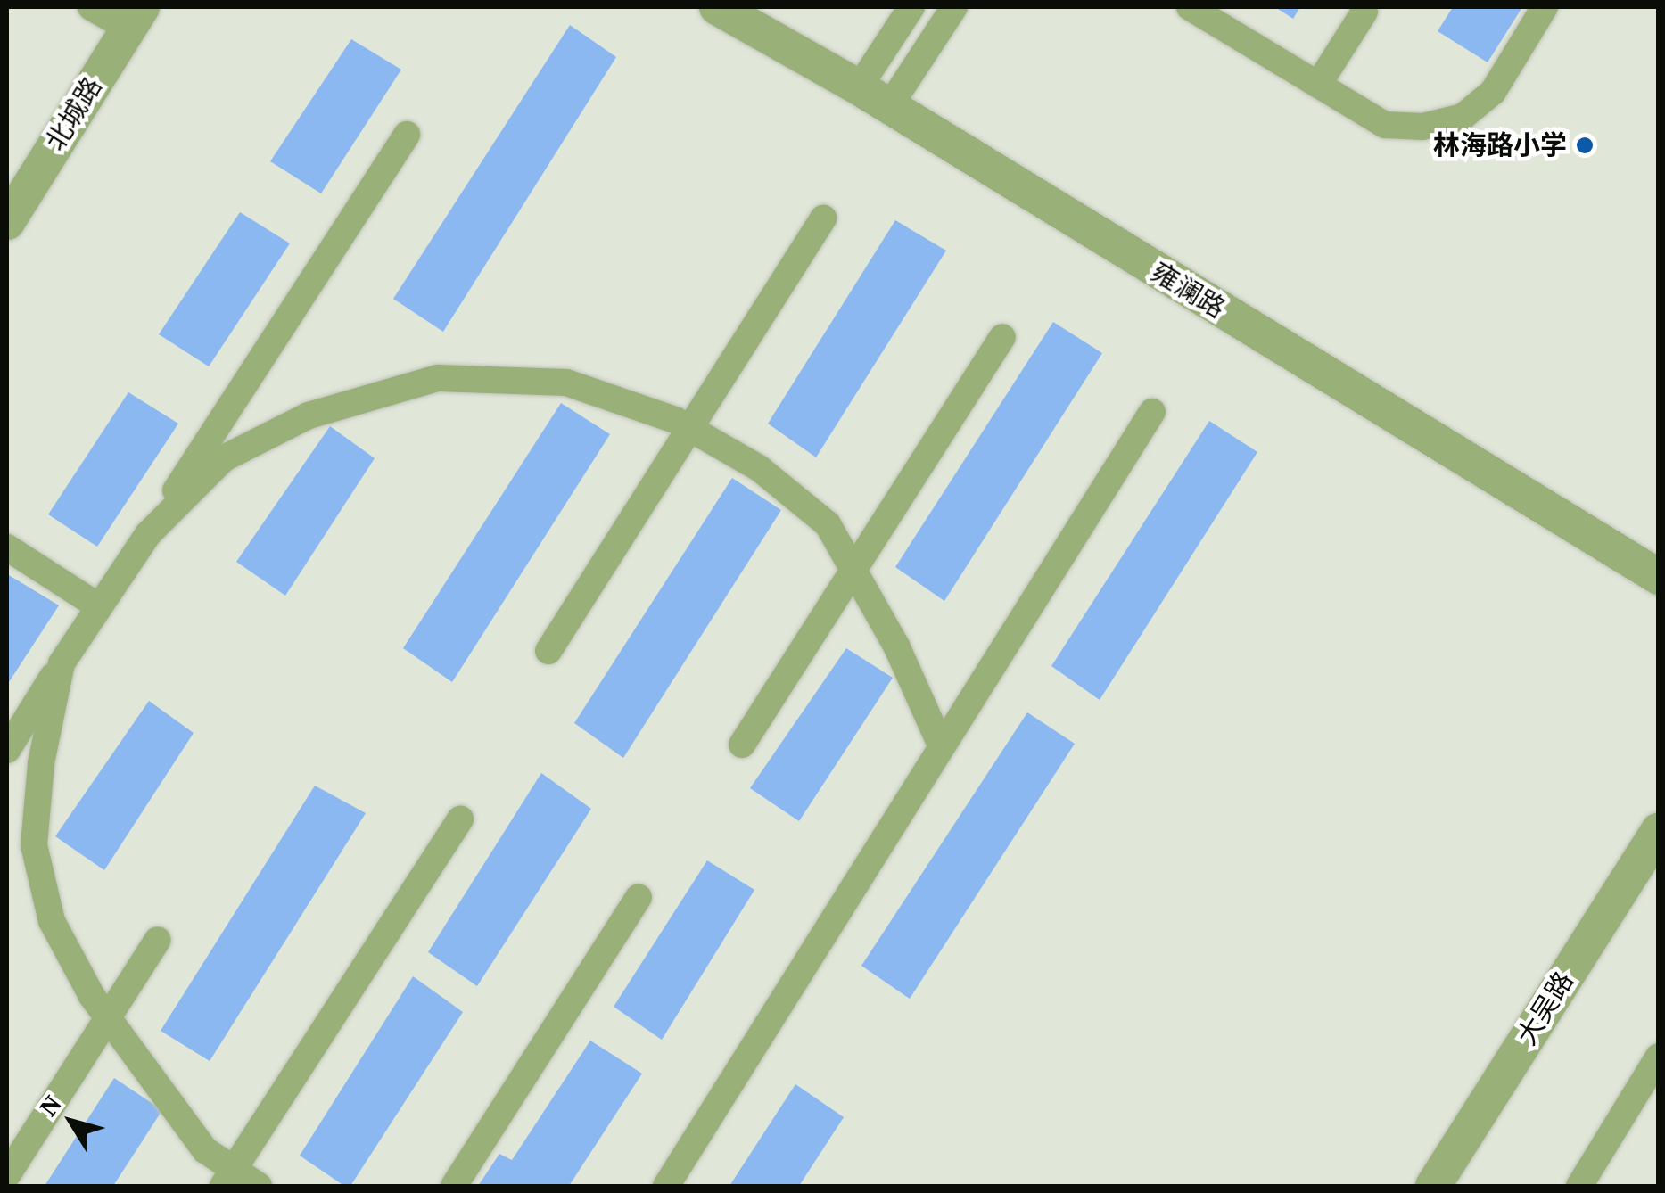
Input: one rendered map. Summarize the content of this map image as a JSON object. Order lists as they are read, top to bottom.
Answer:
{
  "streets": {
    "street": ["北城路", "雍澜路", "大吴路"]
  },
  "places": ["林海路小学"],
  "north": "top left"
}
